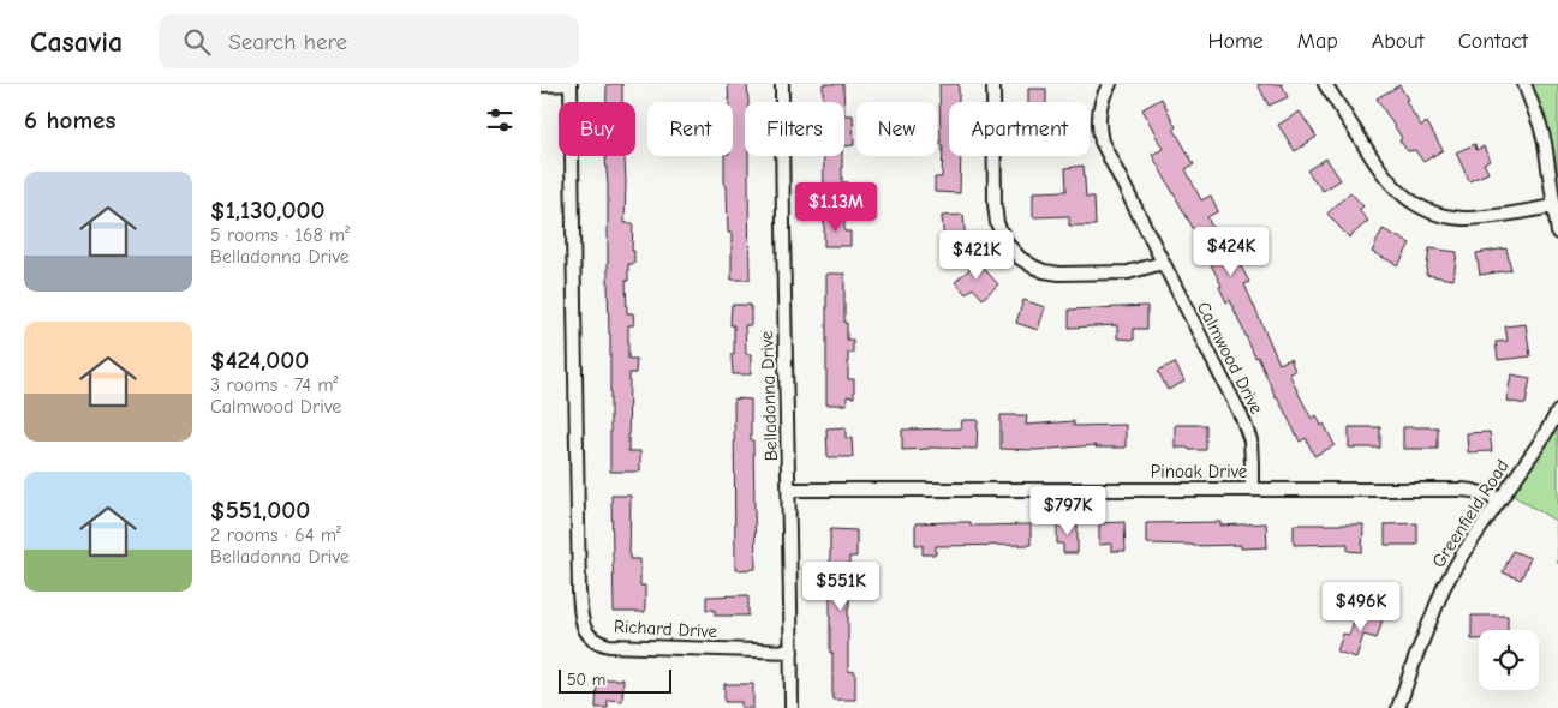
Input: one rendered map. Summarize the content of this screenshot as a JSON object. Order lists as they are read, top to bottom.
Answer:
{
  "streets": {
    "street": [
      "Calmwood Drive",
      "Belladonna Drive",
      "Pinoak Drive",
      "Greenfield Road",
      "Richard Drive"
    ]
  },
  "crossings": [
    ["Calmwood Drive", "Pinoak Drive"],
    ["Belladonna Drive", "Pinoak Drive"],
    ["Belladonna Drive", "Richard Drive"],
    ["Pinoak Drive", "Greenfield Road"]
  ],
  "scale_bar": "50 m",
  "page": {
    "header": "Casavia",
    "search": "Search here",
    "nav": [
      "Home",
      "Map",
      "About",
      "Contact"
    ],
    "heading": "6 homes",
    "chip": [
      "Buy",
      "Rent",
      "Filters",
      "New",
      "Apartment"
    ],
    "list": [
      {
        "name": "$1,130,000",
        "note": "5 rooms · 168 m² · Belladonna Drive"
      },
      {
        "name": "$424,000",
        "note": "3 rooms · 74 m² · Calmwood Drive"
      },
      {
        "name": "$551,000",
        "note": "2 rooms · 64 m² · Belladonna Drive"
      }
    ],
    "price": [
      "$1.13M",
      "$424K",
      "$421K",
      "$797K",
      "$551K",
      "$496K"
    ],
    "scale": "50 m"
  }
}
